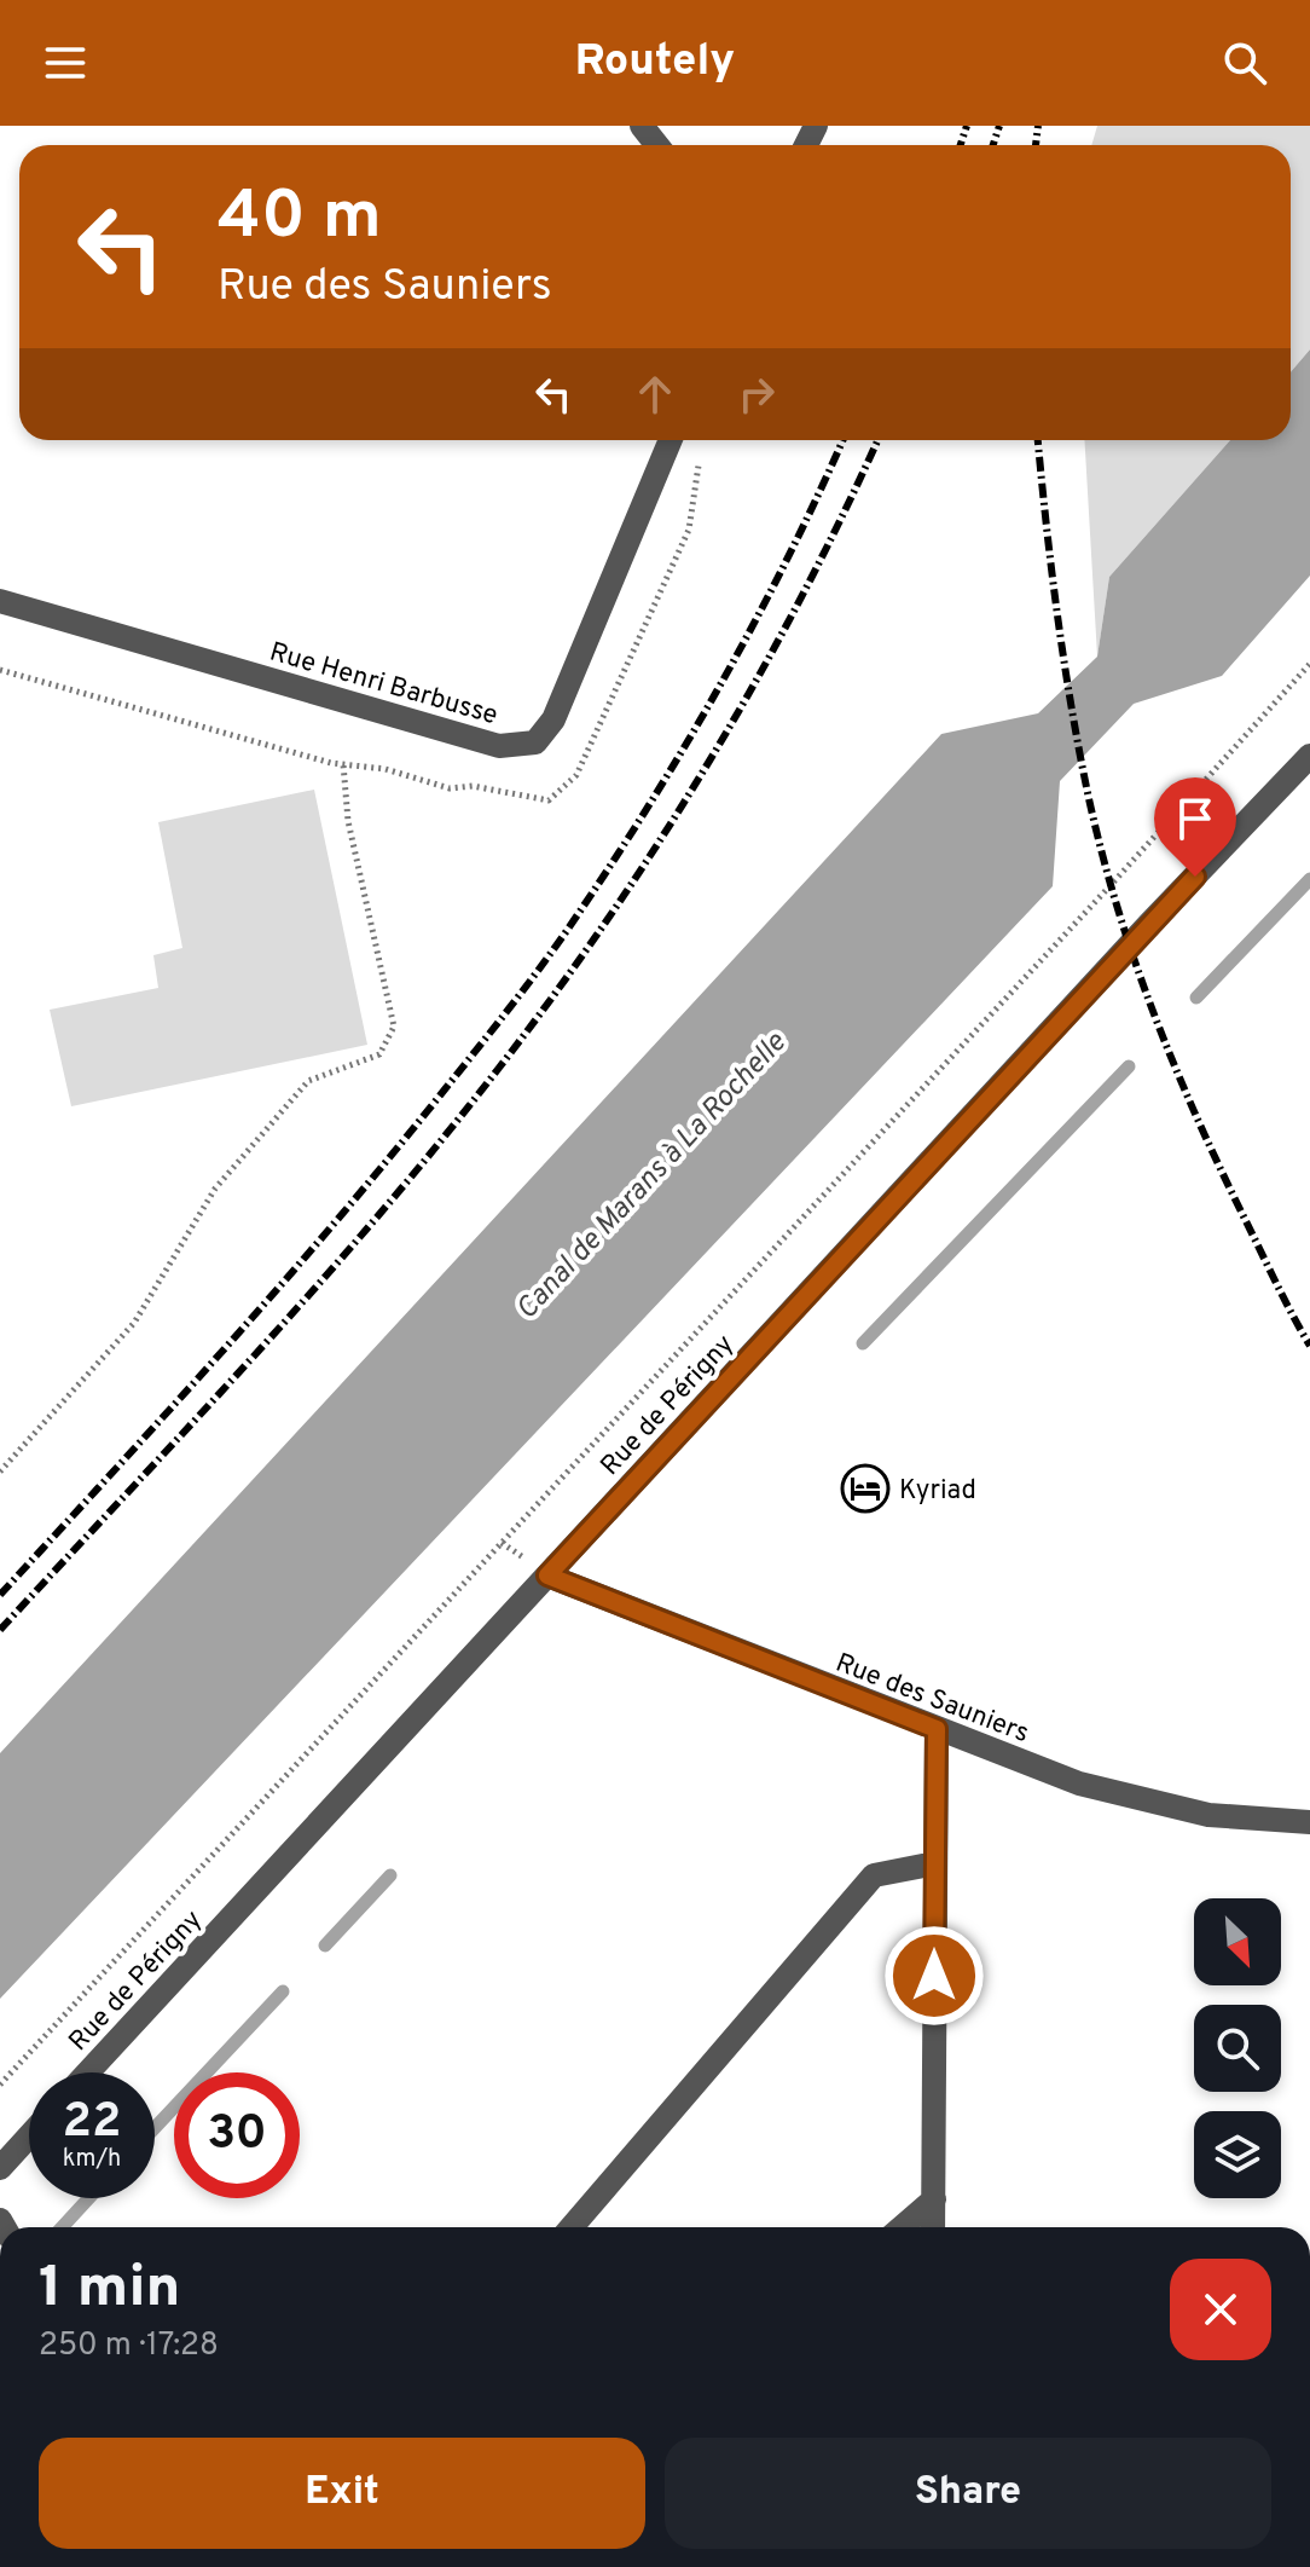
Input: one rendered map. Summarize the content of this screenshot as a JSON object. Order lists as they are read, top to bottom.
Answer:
{
  "streets": {
    "street": ["Rue Henri Barbusse", "Rue de Périgny", "Rue des Sauniers"]
  },
  "crossings": [
    ["Rue de Périgny", "Rue des Sauniers"]
  ],
  "water": ["Canal de Marans à La Rochelle"],
  "places": {
    "hotel": ["Kyriad"]
  },
  "north": "bottom right",
  "page": {
    "header": "Routely",
    "turn": ["40 m", "Rue des Sauniers"],
    "speed": "22 km/h",
    "limit": "30",
    "heading": ["1 min", "250 m · 17:28"],
    "buttons": ["Exit", "Share"]
  }
}
